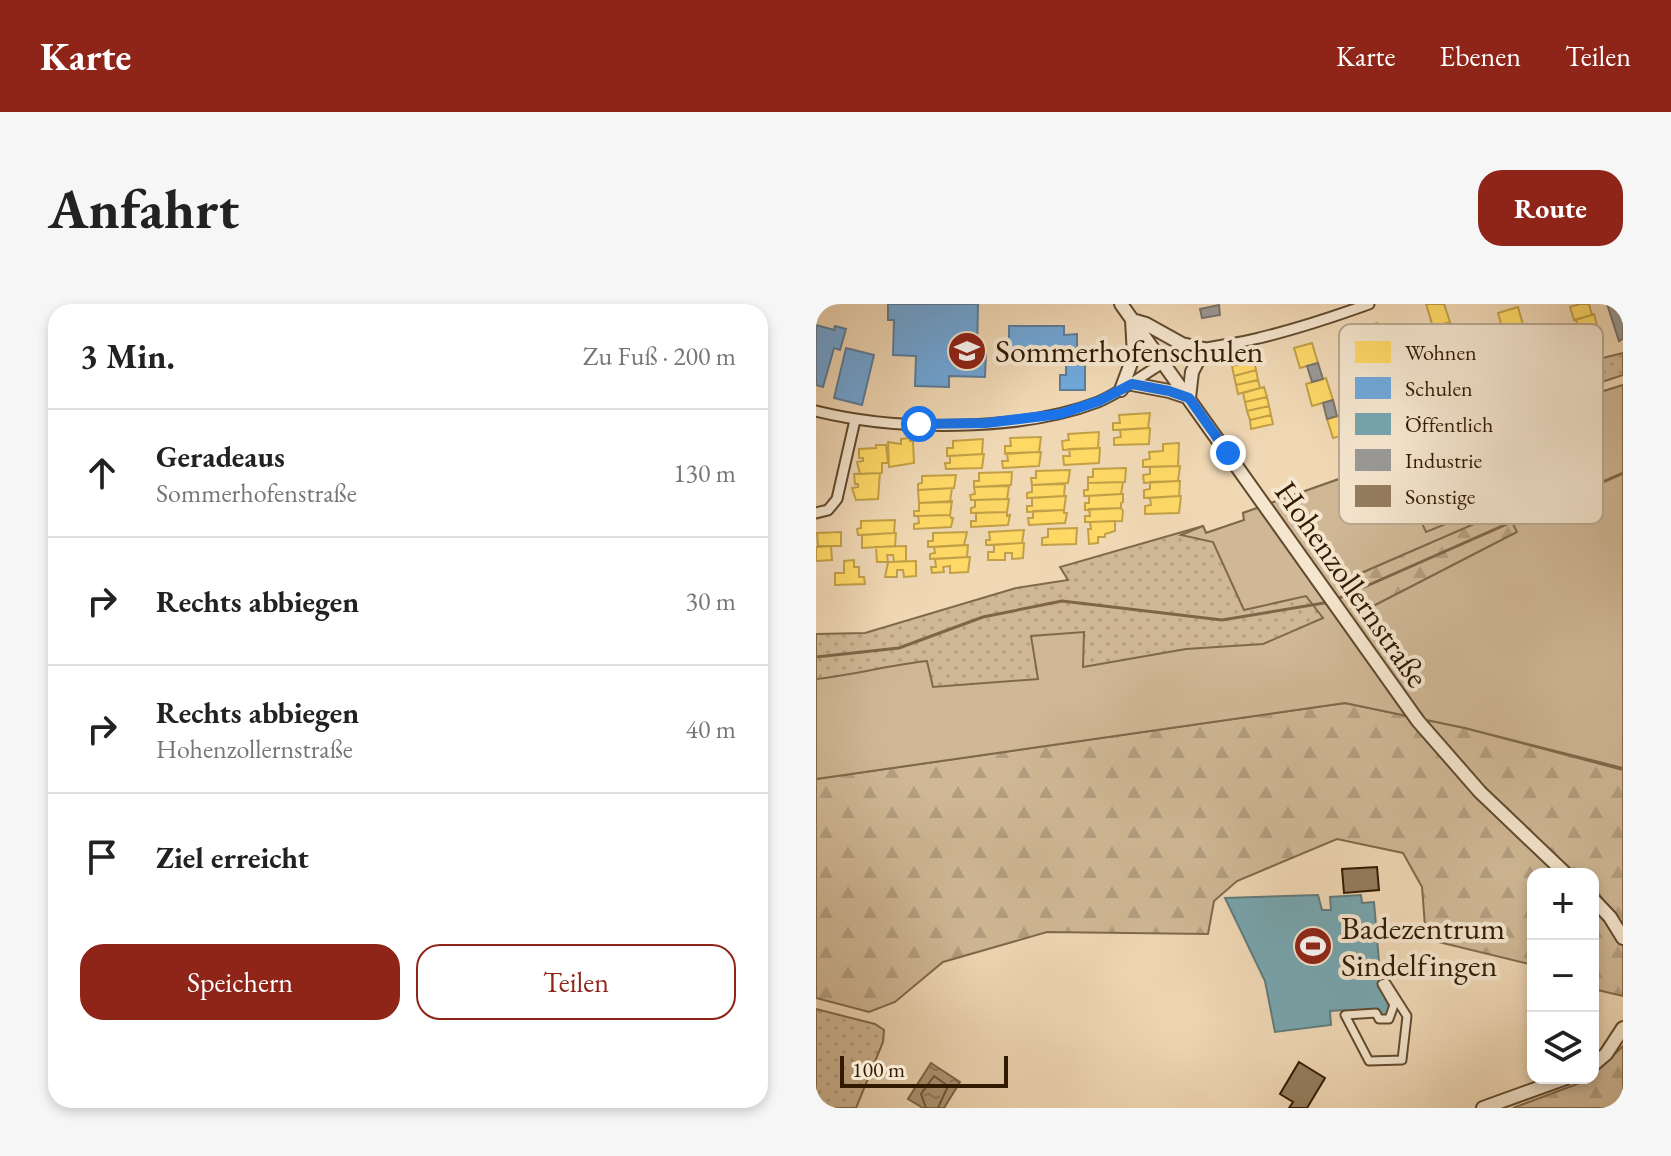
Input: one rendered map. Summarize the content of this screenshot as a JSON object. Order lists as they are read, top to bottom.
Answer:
{
  "streets": {
    "street": ["Hohenzollernstraße"]
  },
  "places": {
    "school or university": ["Sommerhofenschulen"],
    "sports": ["Badezentrum Sindelfingen"]
  },
  "legend": [
    "Wohnen",
    "Schulen",
    "Öffentlich",
    "Industrie",
    "Sonstige"
  ],
  "scale_bar": "100 m",
  "page": {
    "header": "Karte",
    "nav": ["Karte", "Ebenen", "Teilen"],
    "buttons": [
      "Route",
      ["Speichern", "Teilen"]
    ],
    "title": "Anfahrt",
    "heading": ["3 Min.", "Zu Fuß · 200 m"],
    "list": [
      ["Geradeaus", "Sommerhofenstraße", "130 m"],
      ["Rechts abbiegen", "30 m"],
      ["Rechts abbiegen", "Hohenzollernstraße", "40 m"],
      "Ziel erreicht"
    ],
    "map_buttons": ["+", "−"],
    "scale": "100 m"
  }
}
